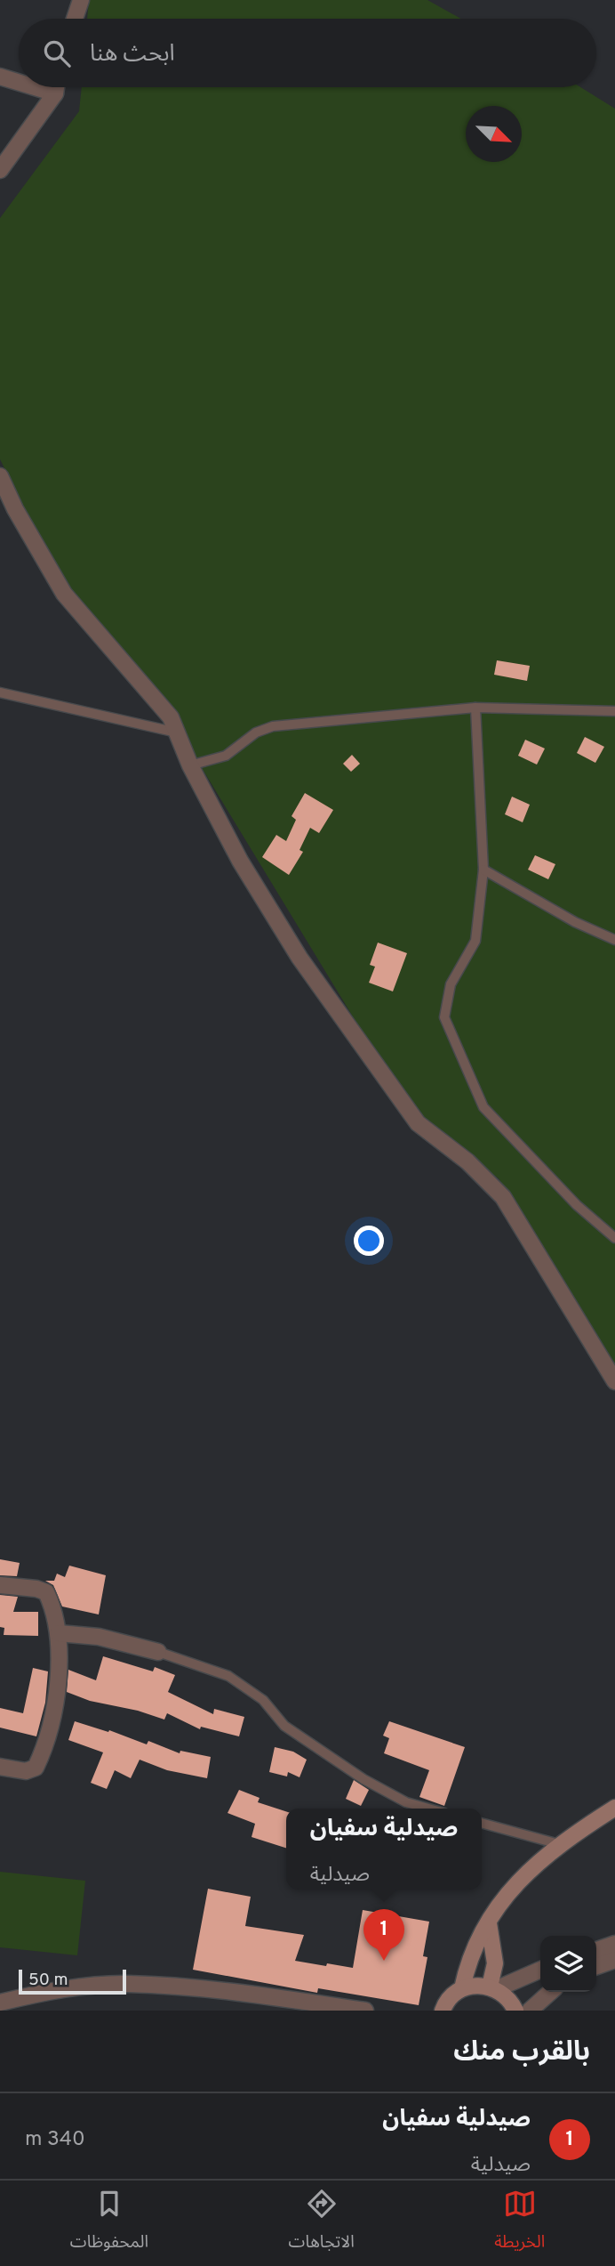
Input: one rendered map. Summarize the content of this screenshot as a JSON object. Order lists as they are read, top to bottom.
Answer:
{
  "scale_bar": "50 m",
  "north": "bottom right",
  "page": {
    "search": "ابحث هنا",
    "popup": ["صيدلية سفيان", "صيدلية"],
    "pins": "1",
    "scale": "50 m",
    "heading": "بالقرب منك",
    "list": [
      {
        "mark": "1",
        "name": "صيدلية سفيان",
        "note": "صيدلية",
        "value": "340 m"
      }
    ],
    "nav": ["الخريطة", "الاتجاهات", "المحفوظات"]
  }
}
